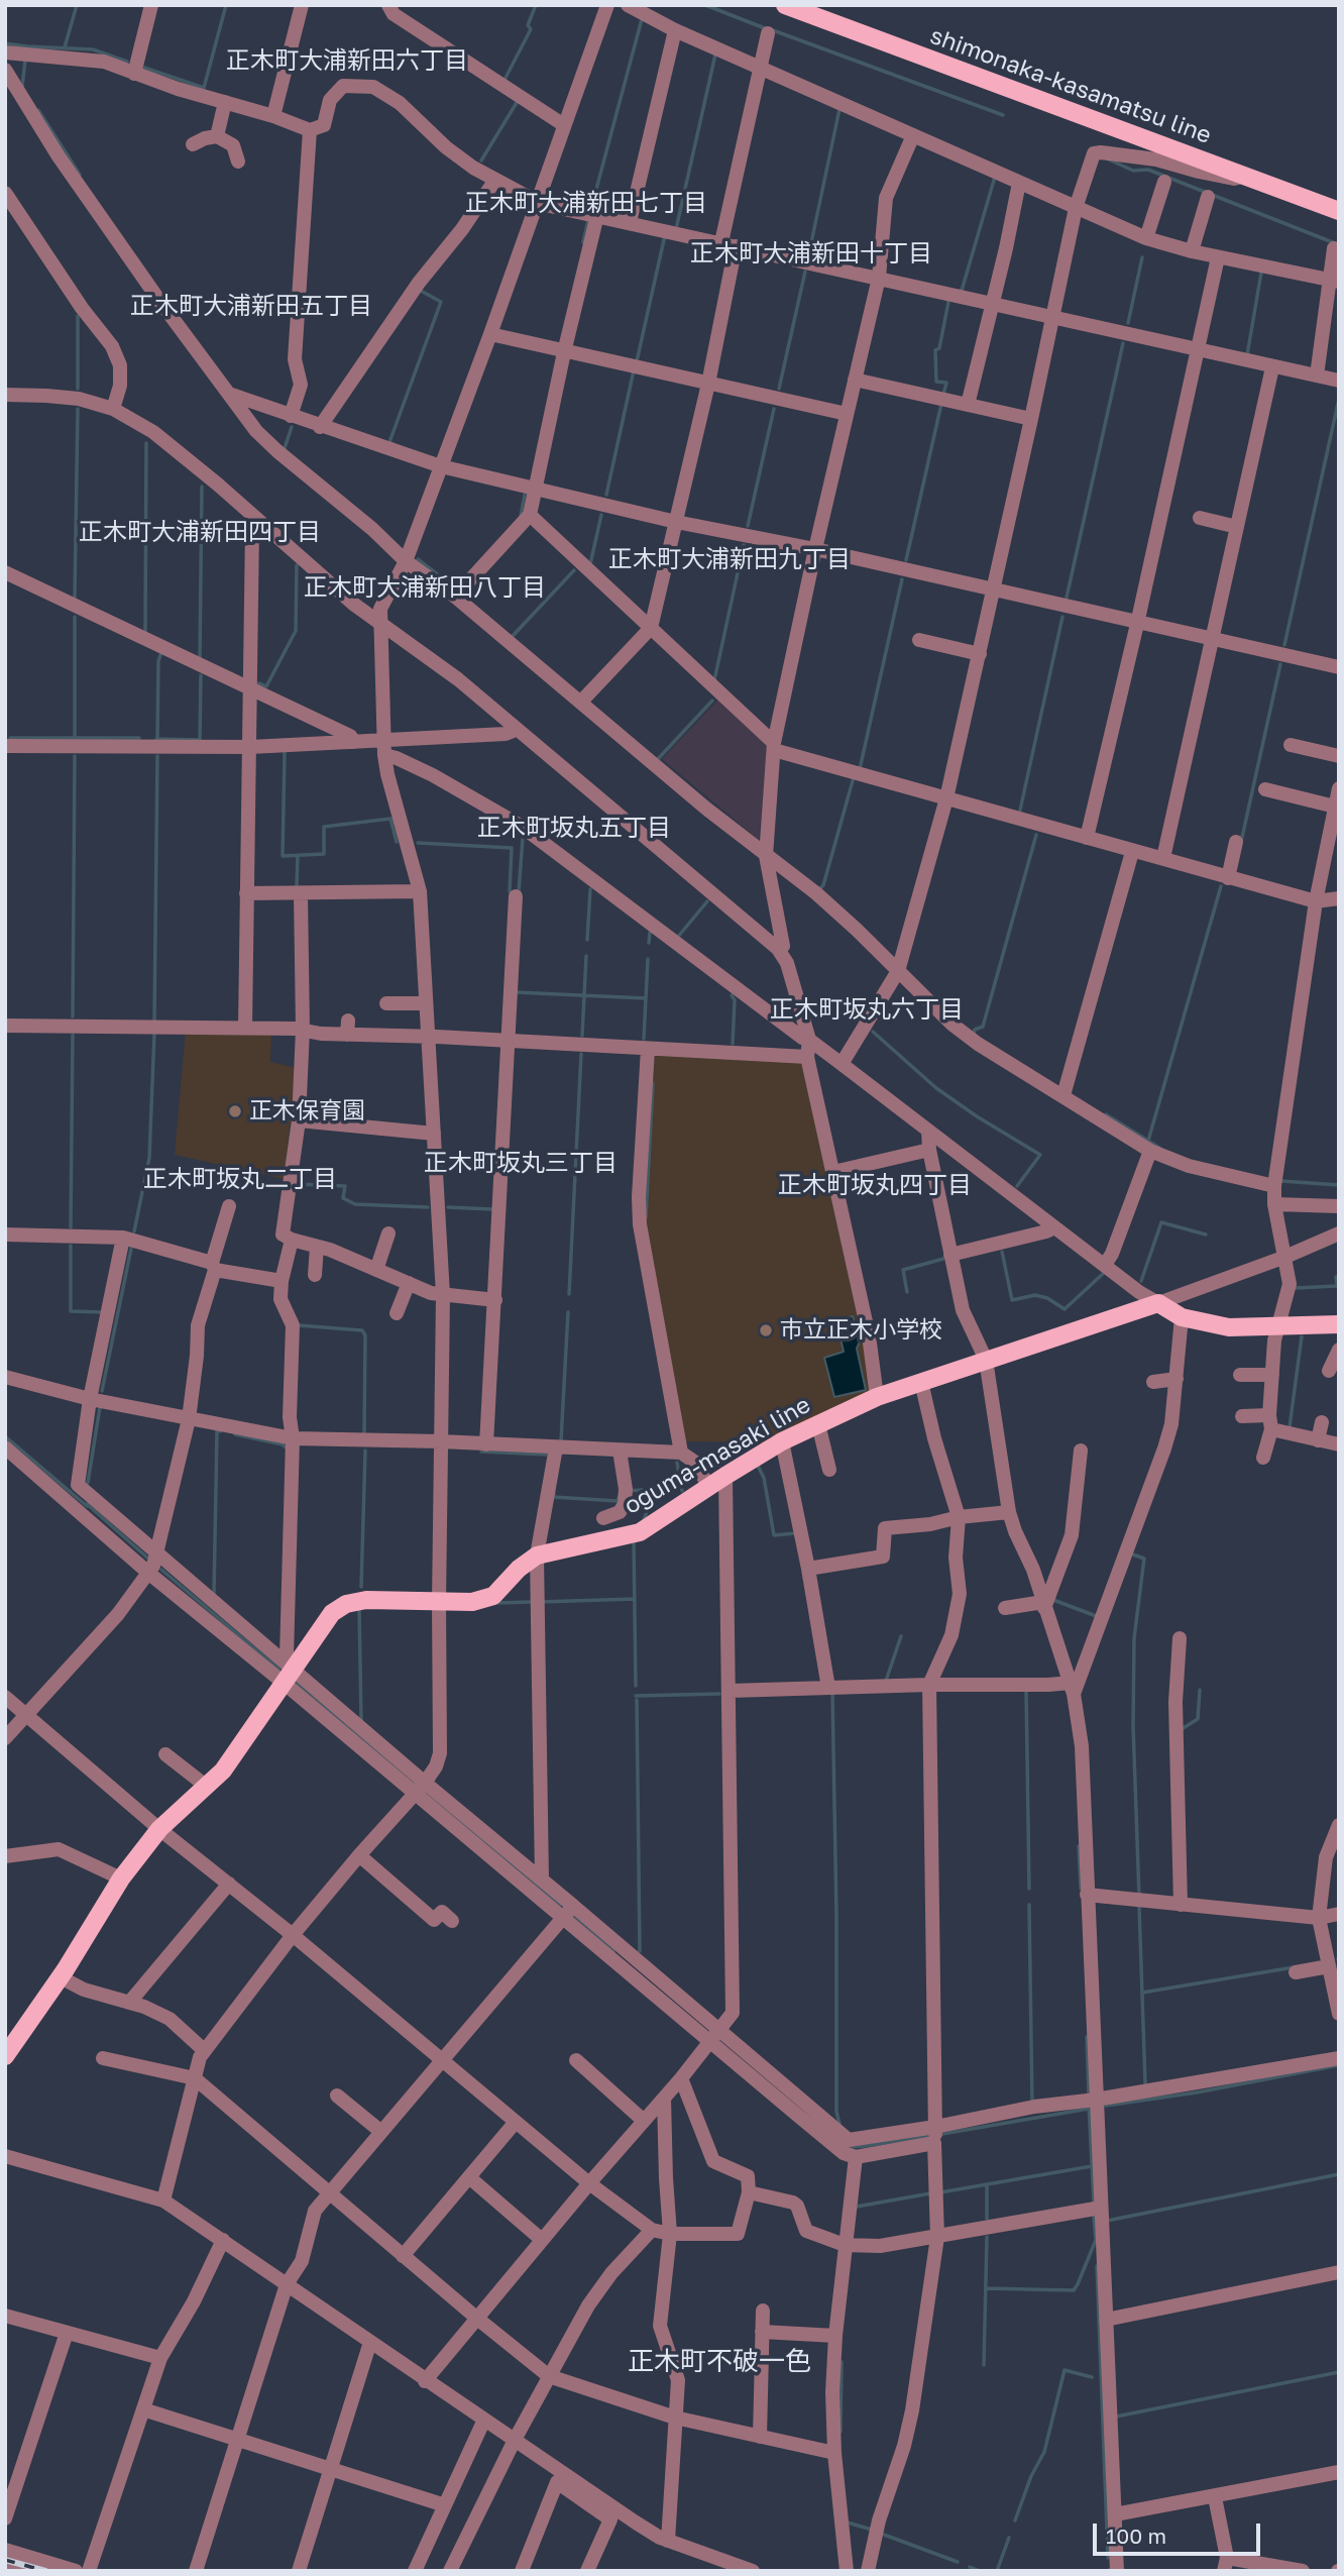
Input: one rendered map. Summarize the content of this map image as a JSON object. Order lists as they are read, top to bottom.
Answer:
{
  "streets": {
    "main road": ["shimonaka-kasamatsu line", "oguma-masaki line"]
  },
  "districts": [
    "正木町大浦新田六丁目",
    "正木町大浦新田七丁目",
    "正木町大浦新田十丁目",
    "正木町大浦新田五丁目",
    "正木町大浦新田四丁目",
    "正木町大浦新田九丁目",
    "正木町大浦新田八丁目",
    "正木町坂丸五丁目",
    "正木町坂丸六丁目",
    "正木町坂丸三丁目",
    "正木町坂丸二丁目",
    "正木町坂丸四丁目",
    "正木町不破一色"
  ],
  "places": ["正木保育園", "市立正木小学校"],
  "scale_bar": "100 m"
}
